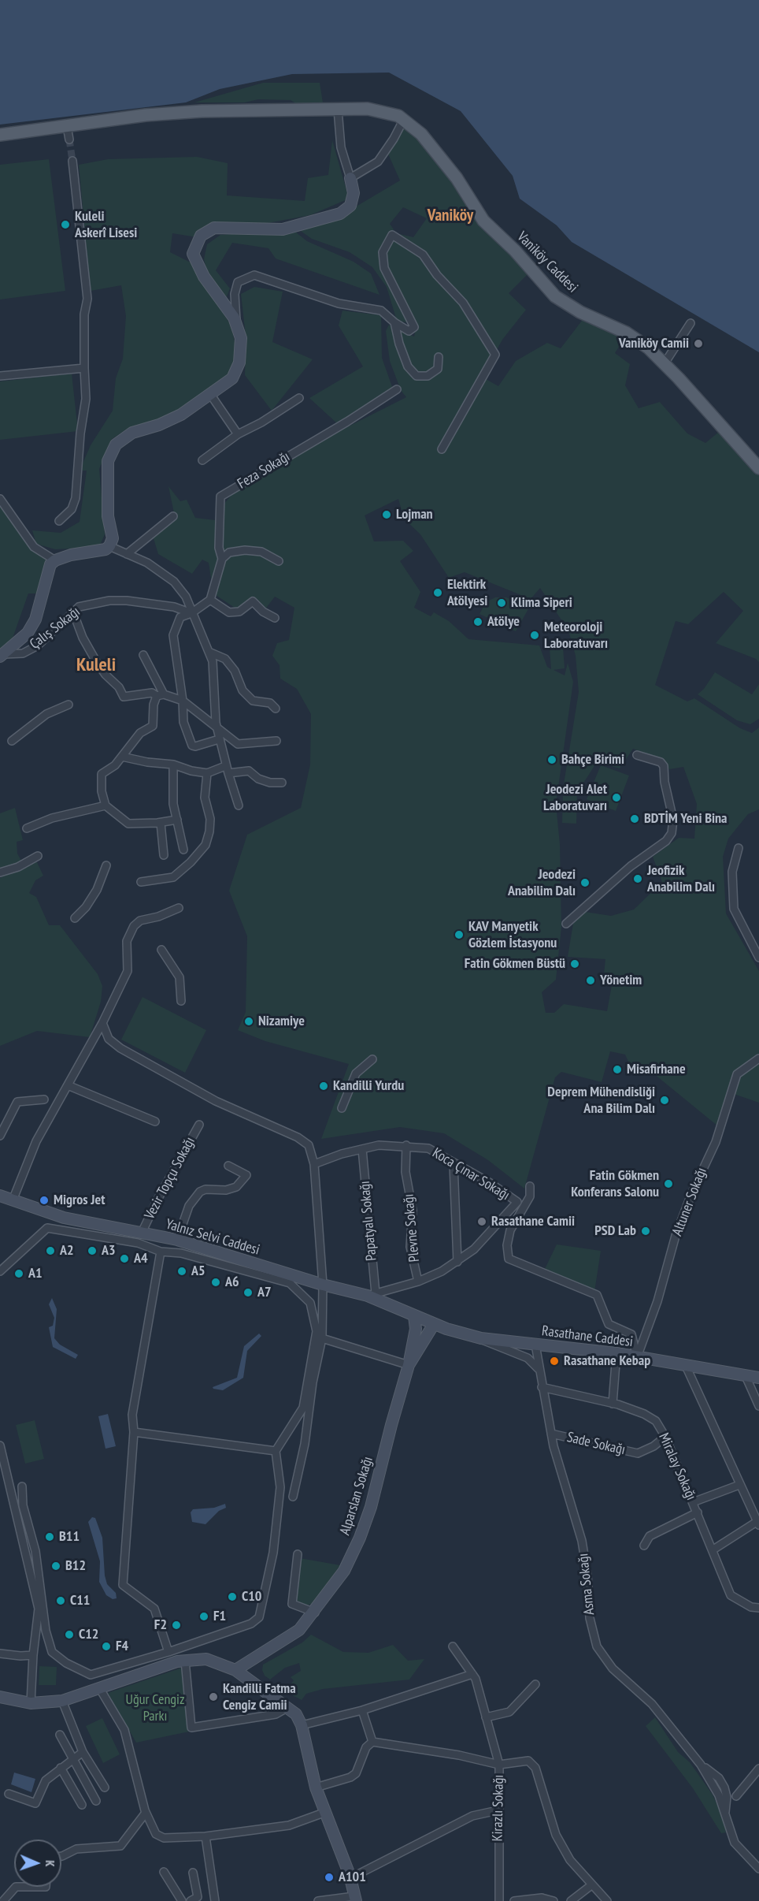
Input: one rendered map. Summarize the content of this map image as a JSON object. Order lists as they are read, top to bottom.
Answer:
{
  "streets": {
    "main road": ["Vaniköy Caddesi"],
    "street": [
      "Feza Sokağı",
      "Çalış Sokağı",
      "Koca Çınar Sokağı",
      "Vezir Topçu Sokağı",
      "Altuner Sokağı",
      "Papatyalı Sokağı",
      "Plevne Sokağı",
      "Yalnız Selvi Caddesi",
      "Rasathane Caddesi",
      "Sade Sokağı",
      "Miralay Sokağı",
      "Alparslan Sokağı",
      "Asma Sokağı",
      "Kirazlı Sokağı"
    ]
  },
  "crossings": [
    ["Koca Çınar Sokağı", "Papatyalı Sokağı"],
    ["Koca Çınar Sokağı", "Plevne Sokağı"],
    ["Vezir Topçu Sokağı", "Yalnız Selvi Caddesi"],
    ["Altuner Sokağı", "Rasathane Caddesi"],
    ["Papatyalı Sokağı", "Yalnız Selvi Caddesi"],
    ["Yalnız Selvi Caddesi", "Rasathane Caddesi"],
    ["Yalnız Selvi Caddesi", "Alparslan Sokağı"],
    ["Rasathane Caddesi", "Alparslan Sokağı"],
    ["Rasathane Caddesi", "Asma Sokağı"],
    ["Sade Sokağı", "Miralay Sokağı"],
    ["Sade Sokağı", "Asma Sokağı"],
    ["Miralay Sokağı", "Asma Sokağı"]
  ],
  "districts": ["Vaniköy", "Kuleli"],
  "parks": ["Uğur Cengiz Parkı"],
  "places": [
    "Kuleli Askerî Lisesi",
    "Vaniköy Camii",
    "Lojman",
    "Elektirk Atölyesi",
    "Klima Siperi",
    "Atölye",
    "Meteoroloji Laboratuvarı",
    "Bahçe Birimi",
    "Jeodezi Alet Laboratuvarı",
    "BDTİM Yeni Bina",
    "Jeofizik Anabilim Dalı",
    "Jeodezi Anabilim Dalı",
    "KAV Manyetik Gözlem İstasyonu",
    "Fatin Gökmen Büstü",
    "Yönetim",
    "Nizamiye",
    "Misafirhane",
    "Kandilli Yurdu",
    "Deprem Mühendisliği Ana Bilim Dalı",
    "Fatin Gökmen Konferans Salonu",
    "Migros Jet",
    "Rasathane Camii",
    "PSD Lab",
    "A2",
    "A3",
    "A4",
    "A5",
    "A1",
    "A6",
    "A7",
    "Rasathane Kebap",
    "B11",
    "B12",
    "C10",
    "C11",
    "F1",
    "F2",
    "C12",
    "F4",
    "Kandilli Fatma Cengiz Camii",
    "A101"
  ],
  "north": "right"
}
